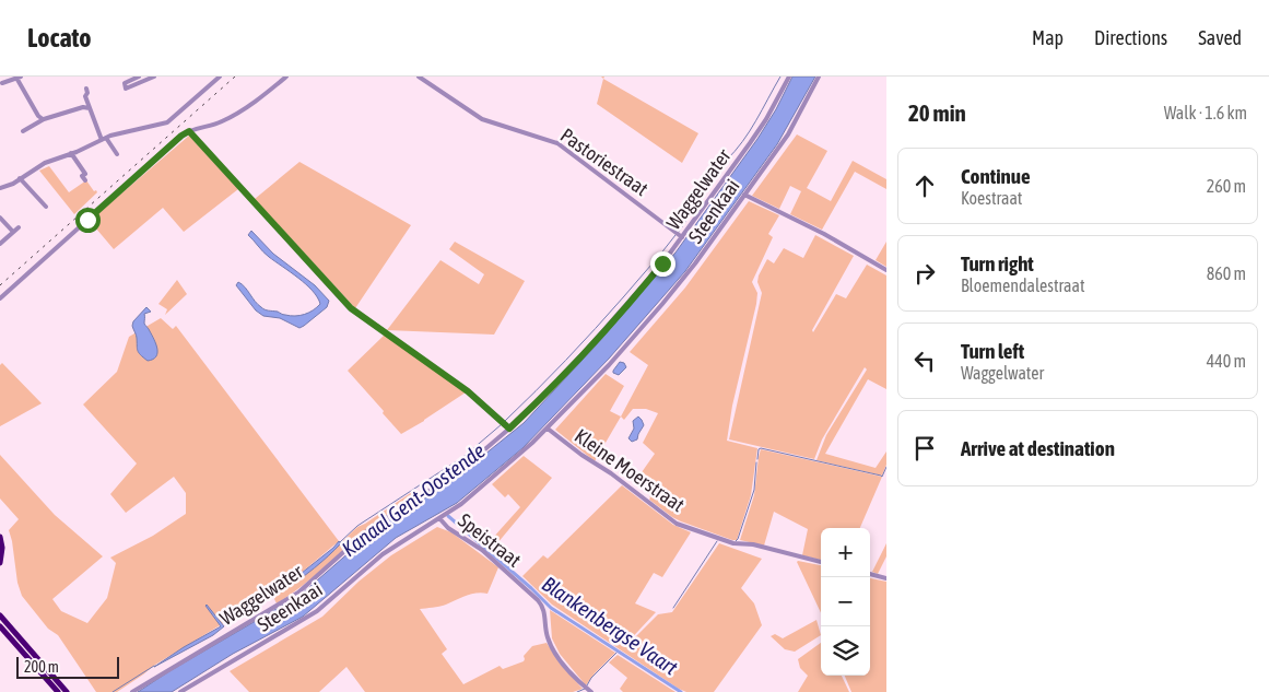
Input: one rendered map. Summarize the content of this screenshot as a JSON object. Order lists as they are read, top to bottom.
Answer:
{
  "streets": {
    "street": [
      "Pastoriestraat",
      "Waggelwater",
      "Steenkaai",
      "Kleine Moerstraat",
      "Speistraat"
    ]
  },
  "crossings": [
    ["Pastoriestraat", "Waggelwater"],
    ["Steenkaai", "Kleine Moerstraat"],
    ["Steenkaai", "Speistraat"]
  ],
  "water": ["Kanaal Gent-Oostende", "Blankenbergse Vaart"],
  "scale_bar": "200 m",
  "page": {
    "header": "Locato",
    "nav": ["Map", "Directions", "Saved"],
    "heading": ["20 min", "Walk · 1.6 km"],
    "list": [
      ["Continue", "Koestraat", "260 m"],
      ["Turn right", "Bloemendalestraat", "860 m"],
      ["Turn left", "Waggelwater", "440 m"],
      "Arrive at destination"
    ],
    "map_buttons": ["+", "−"],
    "scale": "200 m"
  }
}
